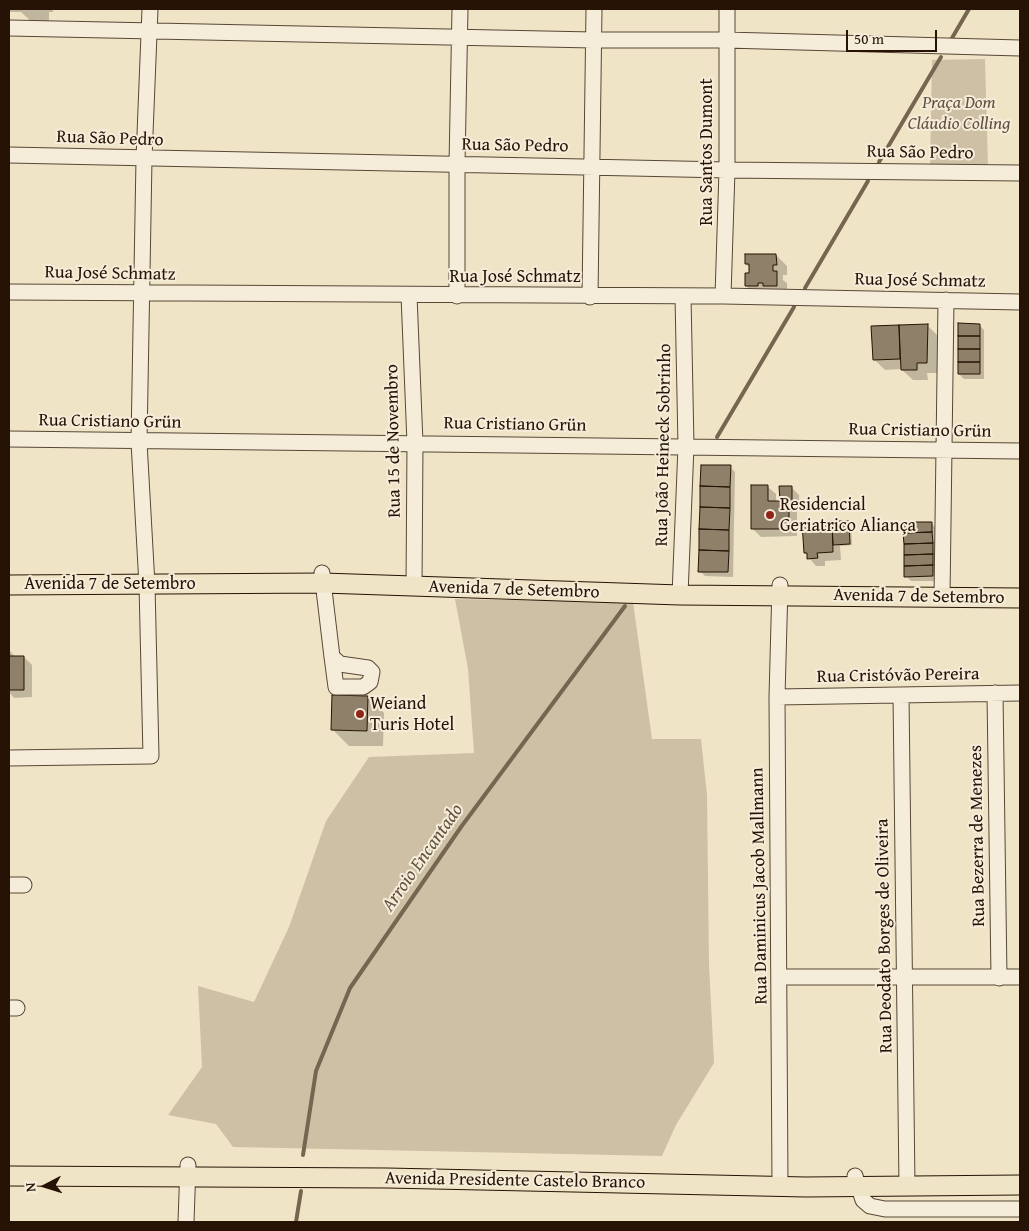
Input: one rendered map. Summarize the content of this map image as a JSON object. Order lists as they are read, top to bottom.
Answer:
{
  "streets": {
    "main road": ["Avenida 7 de Setembro", "Avenida Presidente Castelo Branco"],
    "street": [
      "Rua São Pedro",
      "Rua Santos Dumont",
      "Rua José Schmatz",
      "Rua Cristiano Grün",
      "Rua 15 de Novembro",
      "Rua João Heineck Sobrinho",
      "Rua Cristóvão Pereira",
      "Rua Bezerra de Menezes",
      "Rua Daminicus Jacob Mallmann",
      "Rua Deodato Borges de Oliveira"
    ]
  },
  "crossings": [
    ["Rua São Pedro", "Rua Santos Dumont"],
    ["Rua Santos Dumont", "Rua José Schmatz"],
    ["Rua José Schmatz", "Rua 15 de Novembro"],
    ["Rua José Schmatz", "Rua João Heineck Sobrinho"],
    ["Rua Cristiano Grün", "Rua 15 de Novembro"],
    ["Rua Cristiano Grün", "Rua João Heineck Sobrinho"],
    ["Rua 15 de Novembro", "Avenida 7 de Setembro"],
    ["Rua João Heineck Sobrinho", "Avenida 7 de Setembro"],
    ["Avenida 7 de Setembro", "Rua Daminicus Jacob Mallmann"],
    ["Rua Cristóvão Pereira", "Rua Bezerra de Menezes"],
    ["Rua Cristóvão Pereira", "Rua Daminicus Jacob Mallmann"],
    ["Rua Cristóvão Pereira", "Rua Deodato Borges de Oliveira"],
    ["Rua Daminicus Jacob Mallmann", "Avenida Presidente Castelo Branco"],
    ["Rua Deodato Borges de Oliveira", "Avenida Presidente Castelo Branco"]
  ],
  "water": ["Arroio Encantado"],
  "parks": ["Praça Dom Cláudio Colling"],
  "places": ["Residencial Geriatrico Aliança", "Weiand Turis Hotel"],
  "scale_bar": "50 m",
  "north": "left"
}
